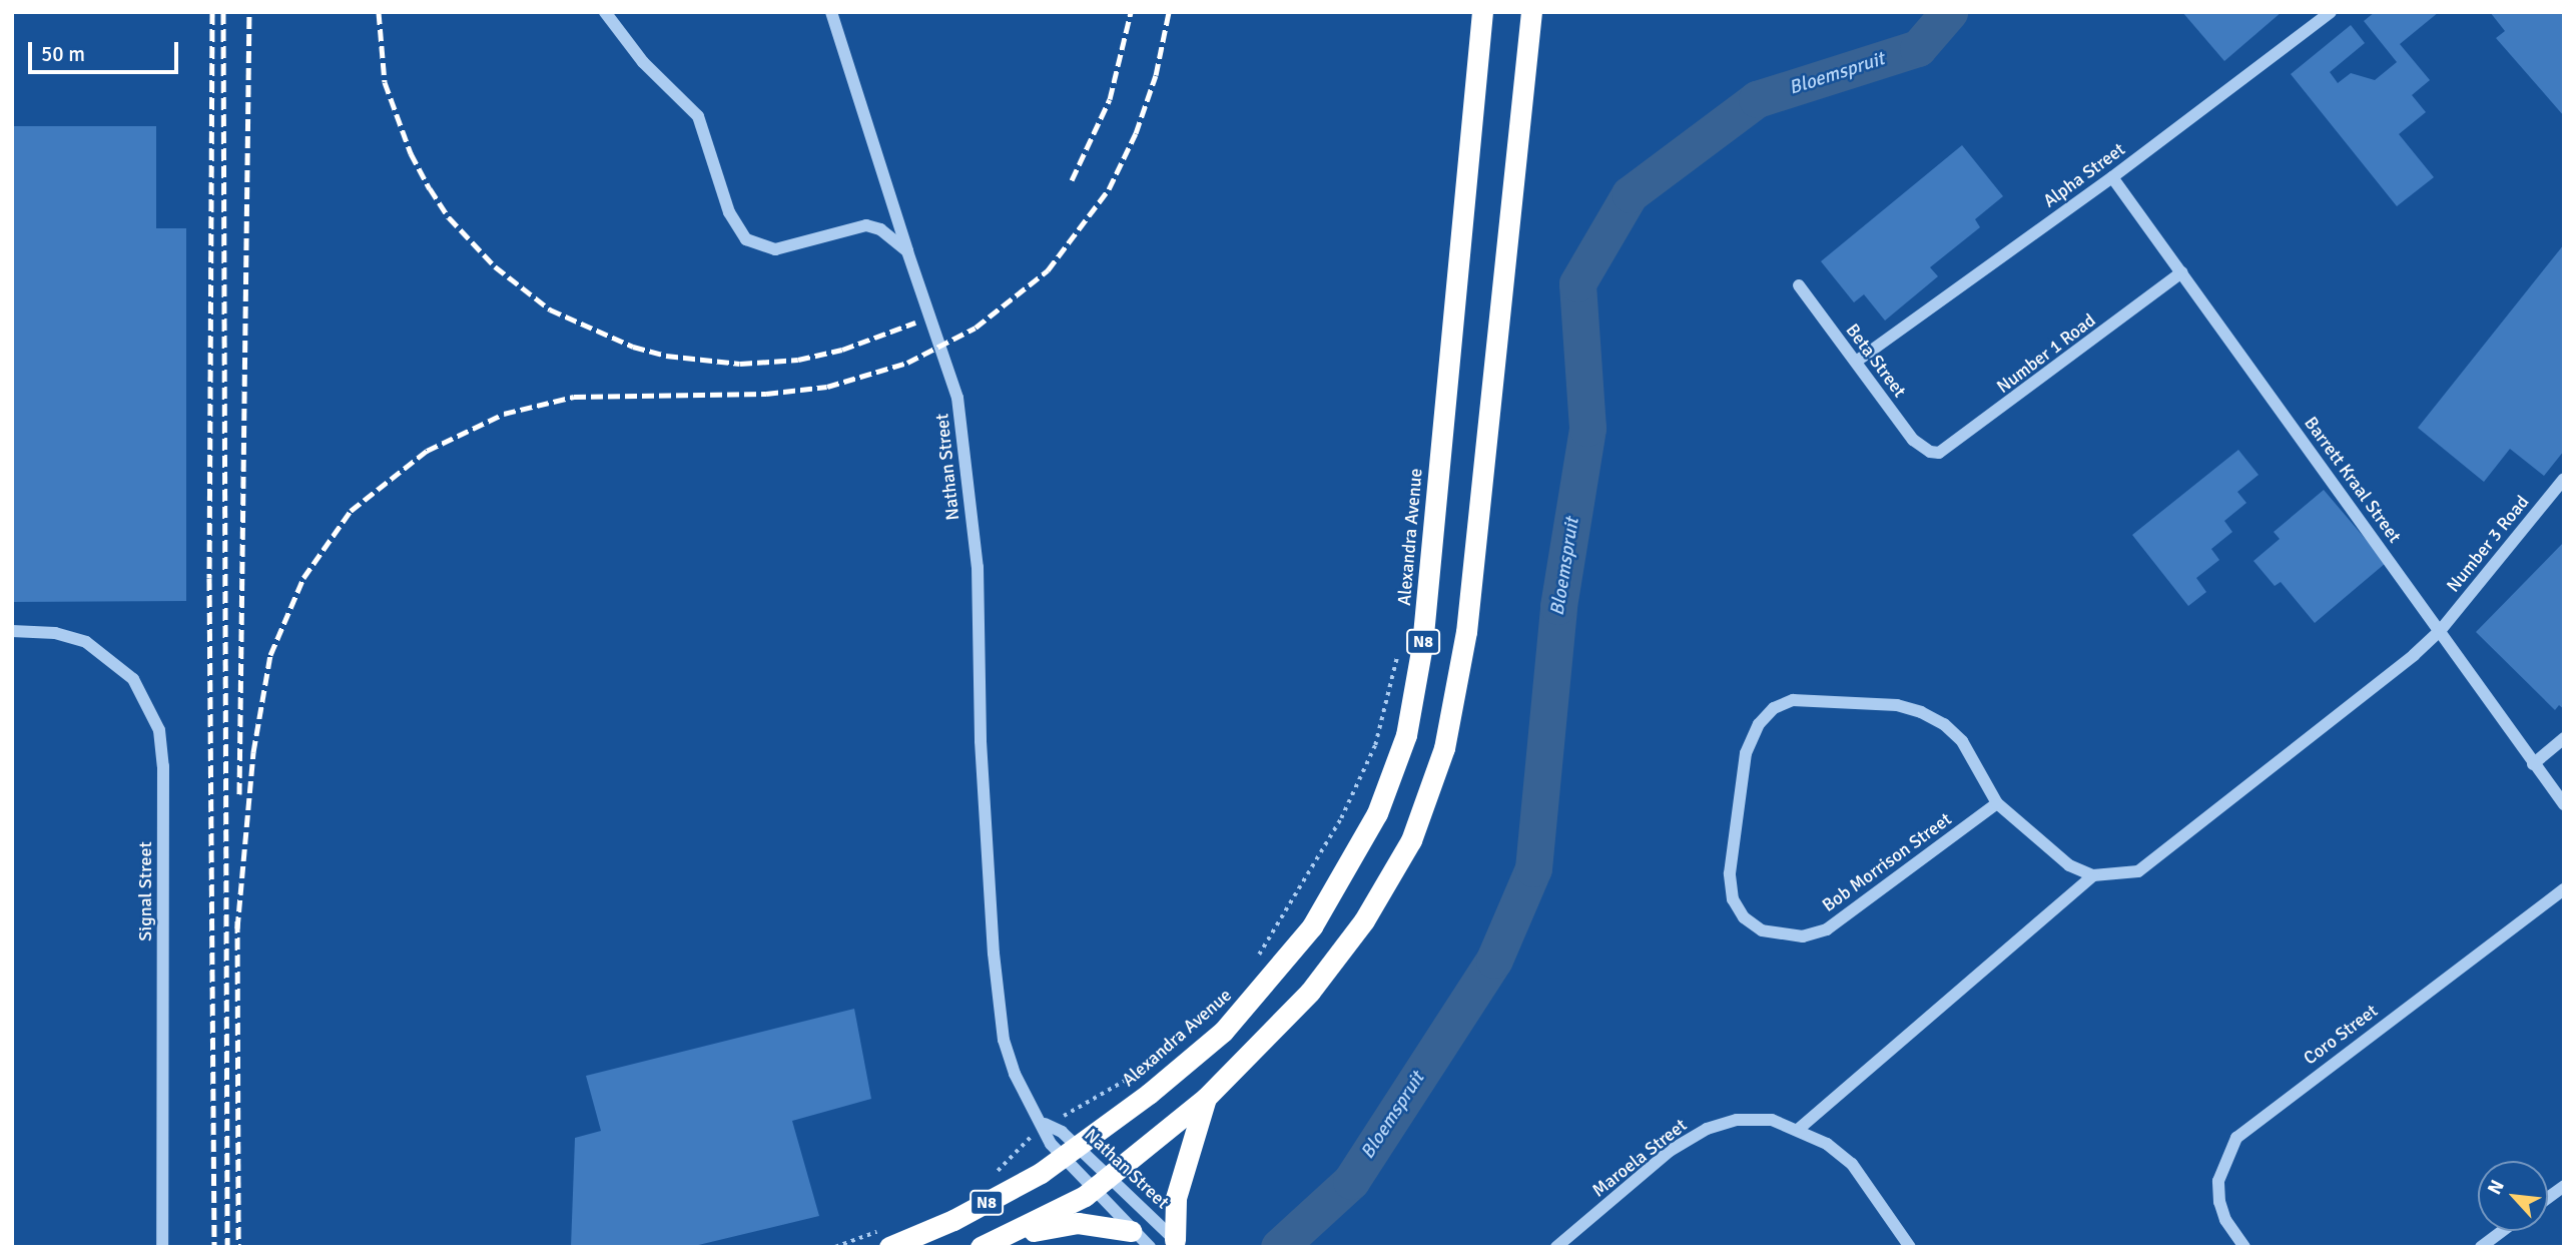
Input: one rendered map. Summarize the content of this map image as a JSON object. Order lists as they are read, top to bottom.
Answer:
{
  "streets": {
    "highway": ["Alexandra Avenue", "N8"],
    "street": [
      "Alpha Street",
      "Number 1 Road",
      "Beta Street",
      "Nathan Street",
      "Barrett Kraal Street",
      "Number 3 Road",
      "Bob Morrison Street",
      "Signal Street",
      "Coro Street",
      "Maroela Street"
    ]
  },
  "crossings": [
    ["Alpha Street", "Beta Street"],
    ["Alpha Street", "Barrett Kraal Street"],
    ["Number 1 Road", "Beta Street"],
    ["Number 1 Road", "Barrett Kraal Street"],
    ["Nathan Street", "Alexandra Avenue"],
    ["Nathan Street", "N8"],
    ["Barrett Kraal Street", "Number 3 Road"]
  ],
  "water": ["Bloemspruit"],
  "scale_bar": "50 m",
  "north": "top left"
}
